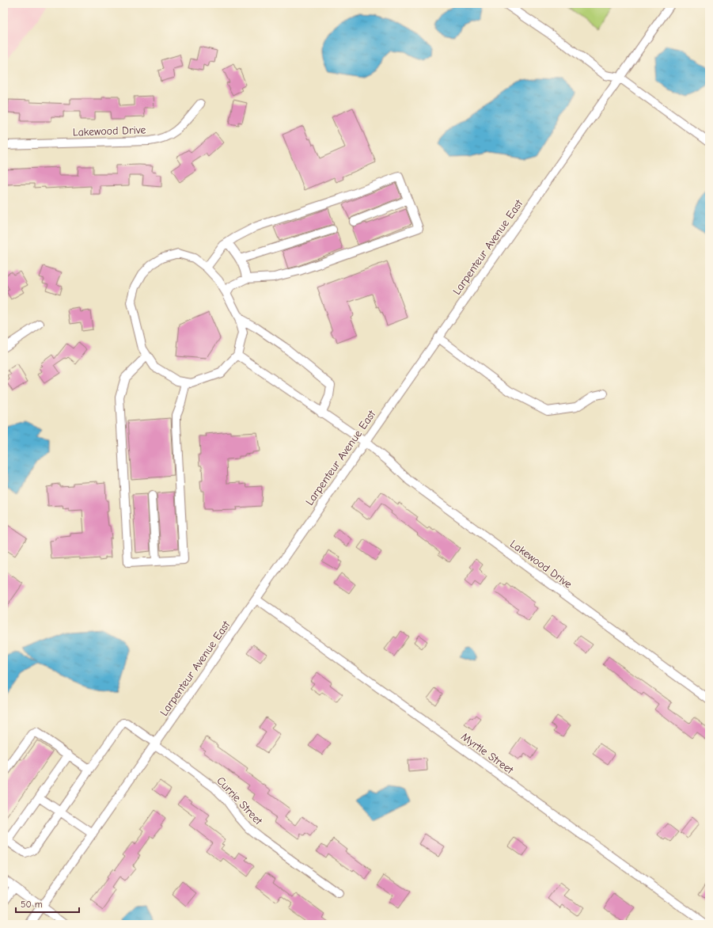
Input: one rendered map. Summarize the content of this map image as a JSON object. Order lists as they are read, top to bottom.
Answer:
{
  "streets": {
    "street": [
      "Lakewood Drive",
      "Larpenteur Avenue East",
      "Myrtle Street",
      "Currie Street"
    ]
  },
  "crossings": [
    ["Lakewood Drive", "Larpenteur Avenue East"],
    ["Larpenteur Avenue East", "Myrtle Street"],
    ["Larpenteur Avenue East", "Currie Street"]
  ],
  "scale_bar": "50 m"
}
